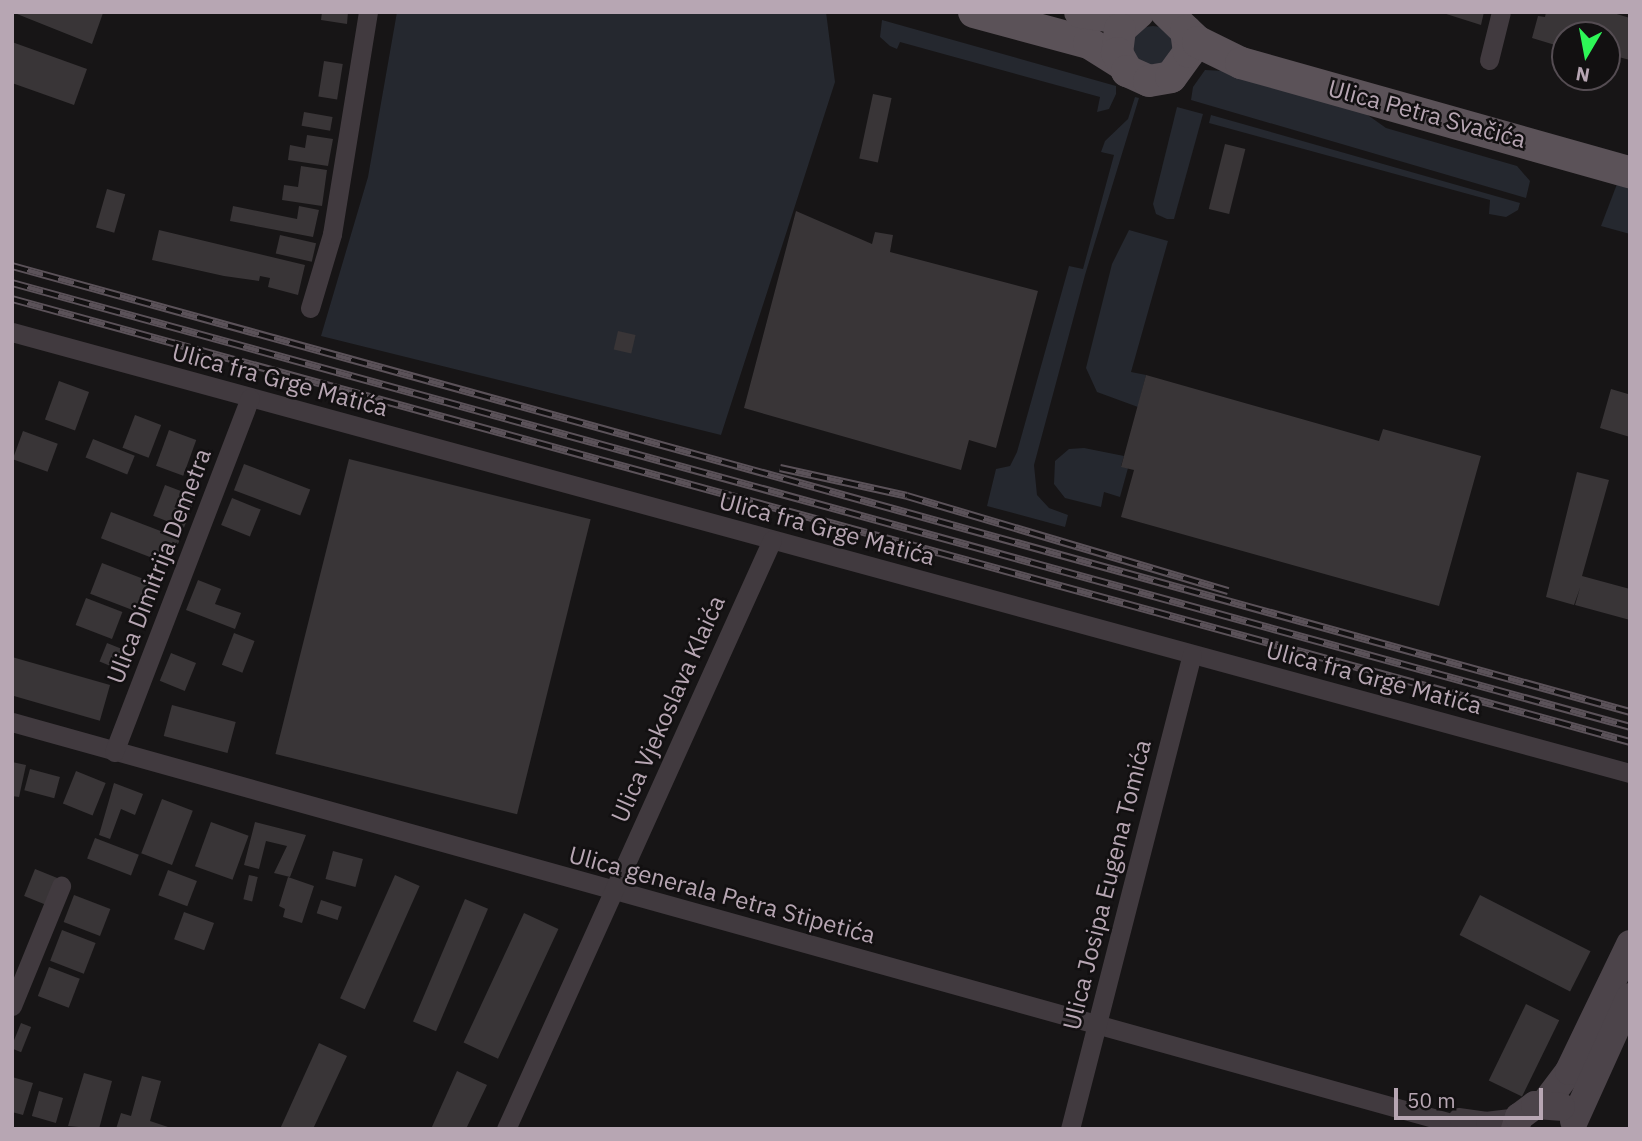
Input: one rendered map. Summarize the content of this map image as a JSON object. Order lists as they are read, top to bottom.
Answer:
{
  "streets": {
    "main road": ["Ulica Petra Svačića"],
    "street": [
      "Ulica fra Grge Matića",
      "Ulica Dimitrija Demetra",
      "Ulica Vjekoslava Klaića",
      "Ulica Josipa Eugena Tomića",
      "Ulica generala Petra Stipetića"
    ]
  },
  "crossings": [
    ["Ulica fra Grge Matića", "Ulica Dimitrija Demetra"],
    ["Ulica fra Grge Matića", "Ulica Vjekoslava Klaića"],
    ["Ulica fra Grge Matića", "Ulica Josipa Eugena Tomića"],
    ["Ulica Dimitrija Demetra", "Ulica generala Petra Stipetića"],
    ["Ulica Vjekoslava Klaića", "Ulica generala Petra Stipetića"],
    ["Ulica Josipa Eugena Tomića", "Ulica generala Petra Stipetića"]
  ],
  "scale_bar": "50 m",
  "north": "bottom"
}
